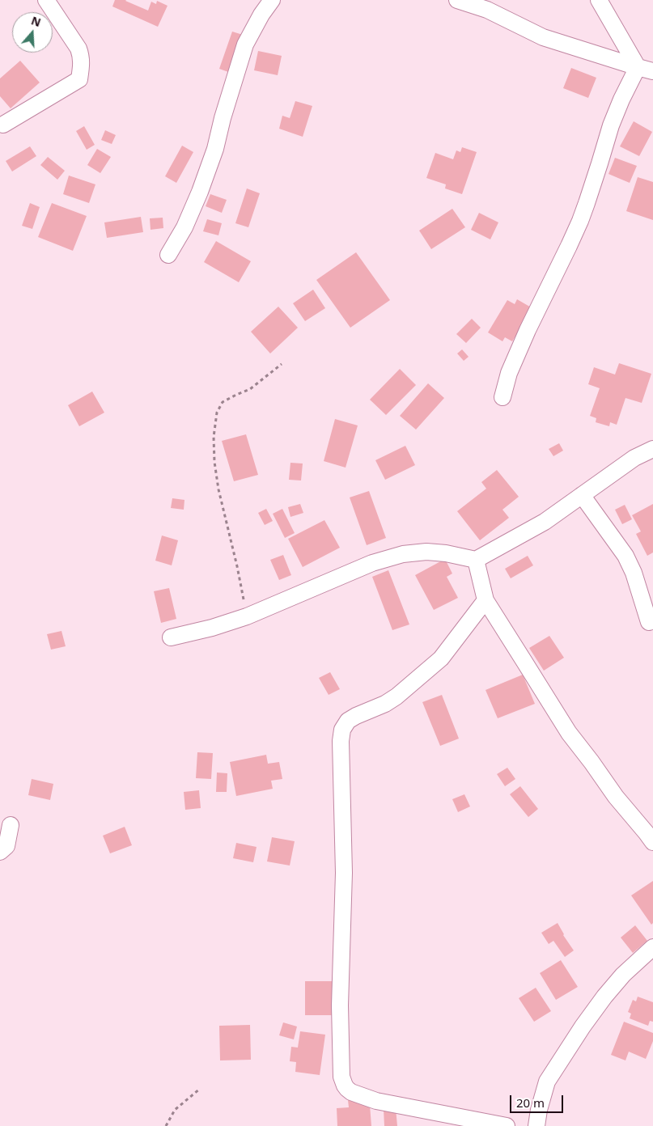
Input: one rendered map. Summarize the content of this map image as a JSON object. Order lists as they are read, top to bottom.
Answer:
{
  "scale_bar": "20 m",
  "north": "top"
}
